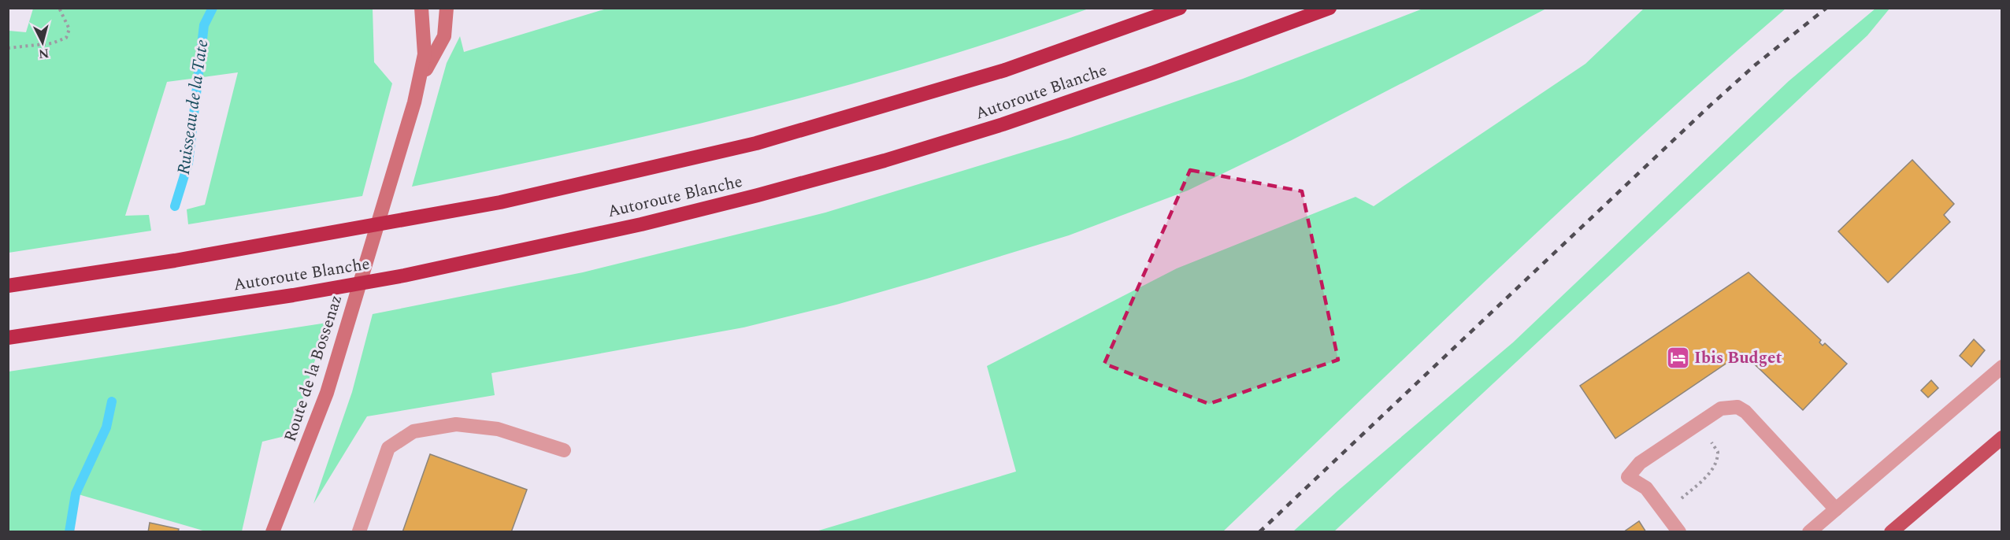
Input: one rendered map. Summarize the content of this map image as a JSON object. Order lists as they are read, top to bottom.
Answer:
{
  "streets": {
    "highway": ["Autoroute Blanche"],
    "street": ["Route de la Bossenaz"]
  },
  "water": ["Ruisseau de la Tate"],
  "places": {
    "hotel": ["Ibis Budget"]
  },
  "north": "bottom"
}
